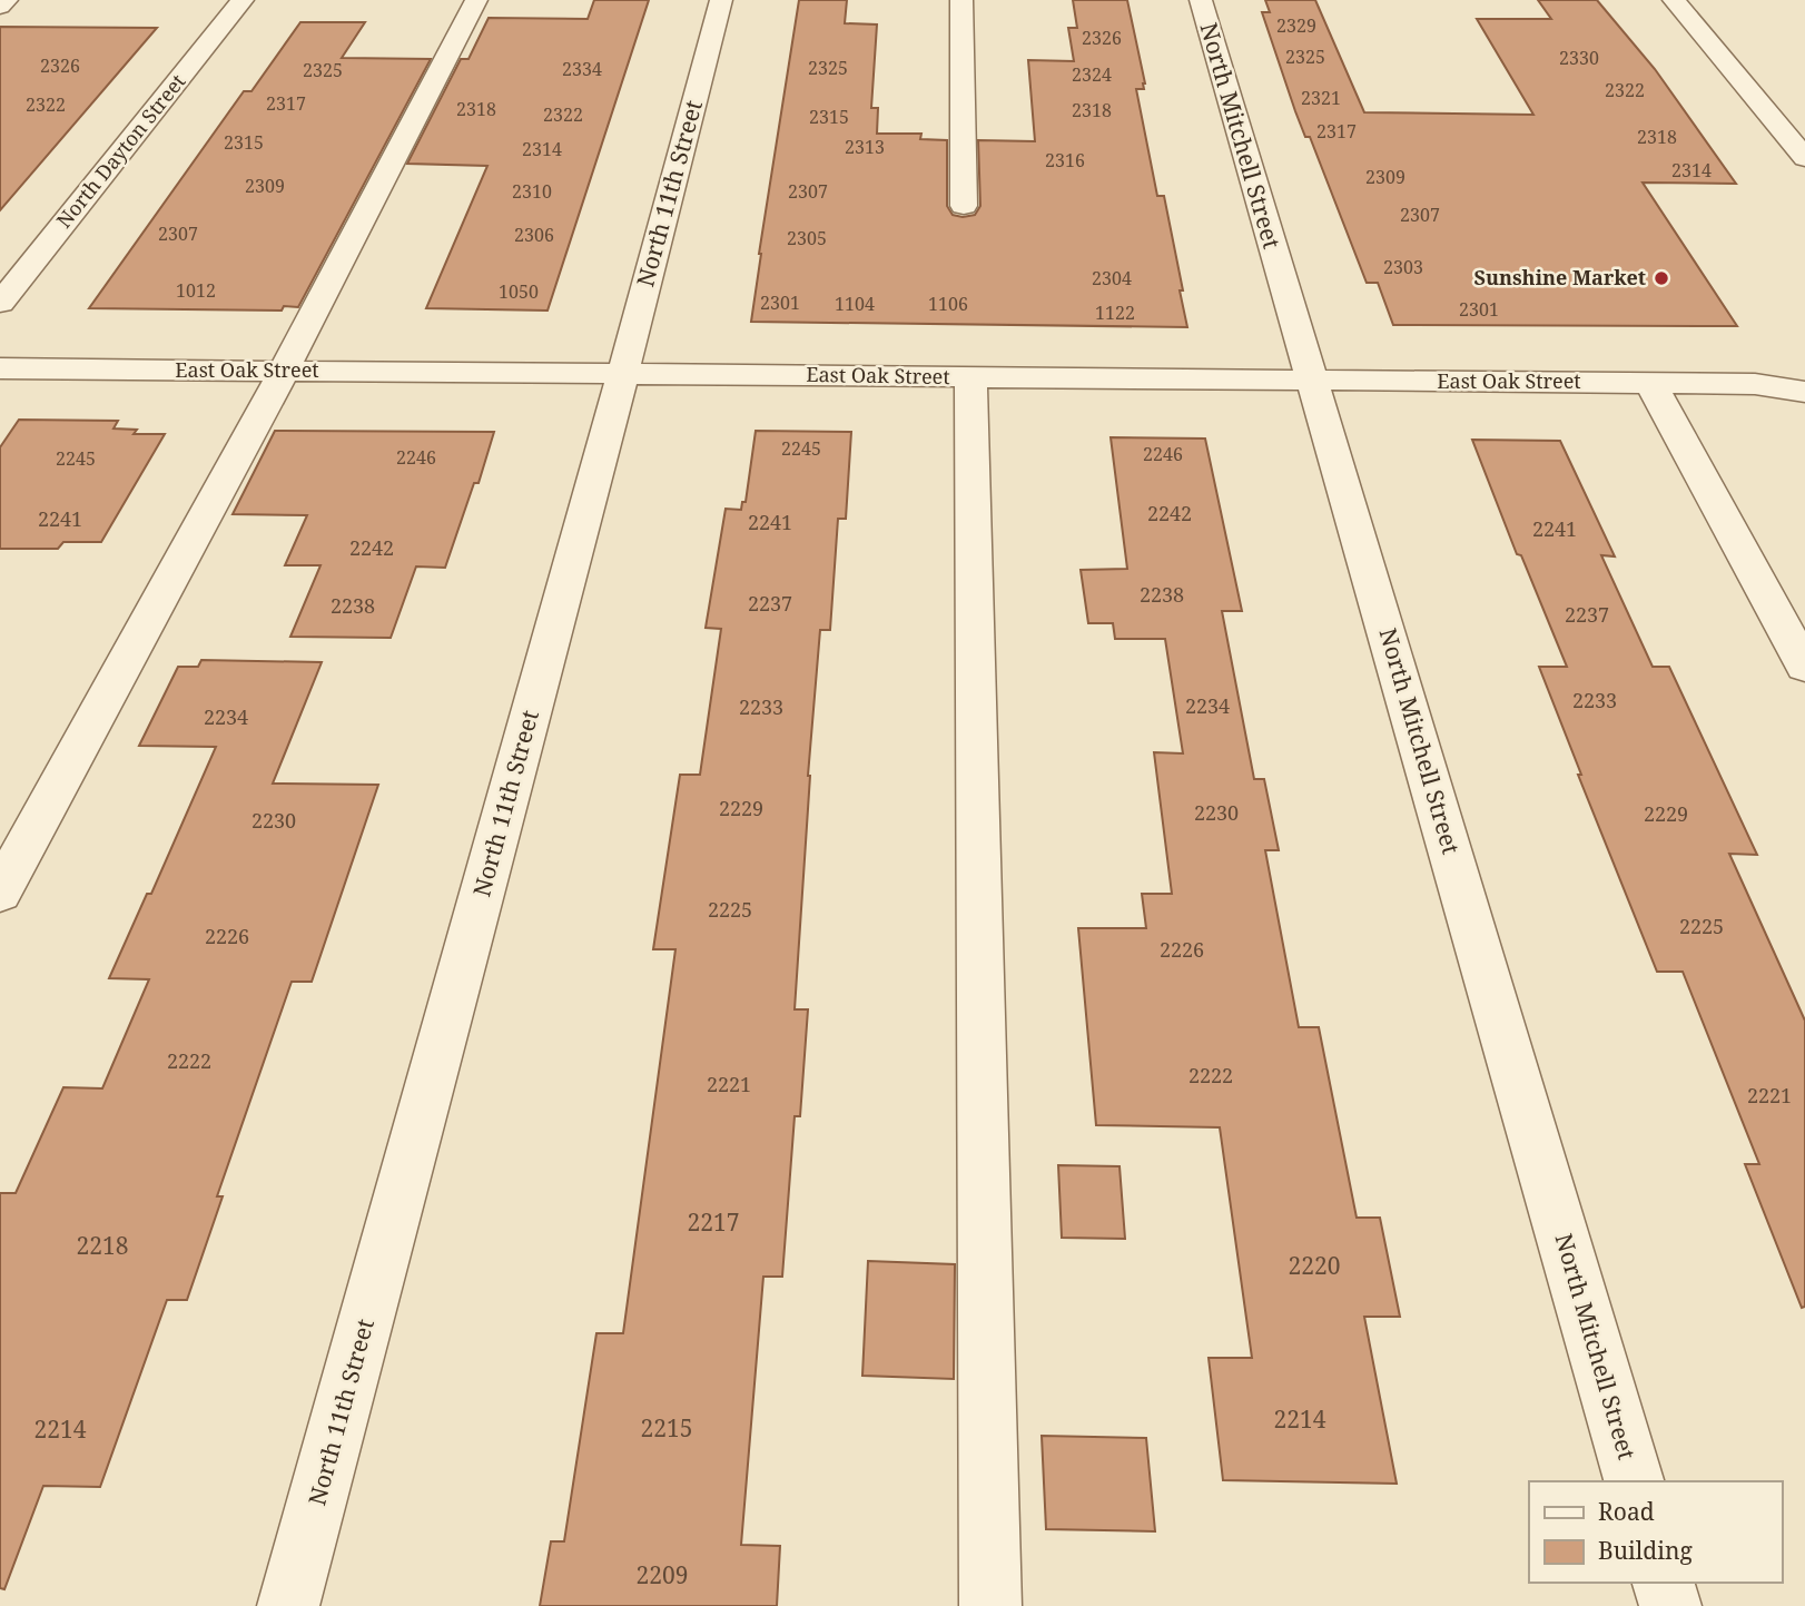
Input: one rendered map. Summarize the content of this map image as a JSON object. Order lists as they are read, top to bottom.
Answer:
{
  "streets": {
    "street": [
      "North Mitchell Street",
      "North Dayton Street",
      "North 11th Street",
      "East Oak Street"
    ]
  },
  "crossings": [
    ["North Mitchell Street", "East Oak Street"],
    ["North 11th Street", "East Oak Street"]
  ],
  "places": ["Sunshine Market"],
  "house_numbers": [
    "2329",
    "2326",
    "2325",
    "2330",
    "2326",
    "2325",
    "2334",
    "2325",
    "2324",
    "2322",
    "2321",
    "2317",
    "2322",
    "2318",
    "2318",
    "2322",
    "2315",
    "2317",
    "2318",
    "2315",
    "2313",
    "2314",
    "2316",
    "2314",
    "2309",
    "2309",
    "2310",
    "2307",
    "2307",
    "2307",
    "2306",
    "2305",
    "2303",
    "2304",
    "1012",
    "1050",
    "2301",
    "1104",
    "1106",
    "2301",
    "1122",
    "2245",
    "2246",
    "2246",
    "2245",
    "2242",
    "2241",
    "2241",
    "2241",
    "2242",
    "2238",
    "2237",
    "2238",
    "2237",
    "2233",
    "2234",
    "2233",
    "2234",
    "2229",
    "2230",
    "2229",
    "2230",
    "2225",
    "2225",
    "2226",
    "2226",
    "2222",
    "2222",
    "2221",
    "2221",
    "2217",
    "2218",
    "2220",
    "2214",
    "2215",
    "2214",
    "2209"
  ],
  "legend": ["Road", "Building"]
}
